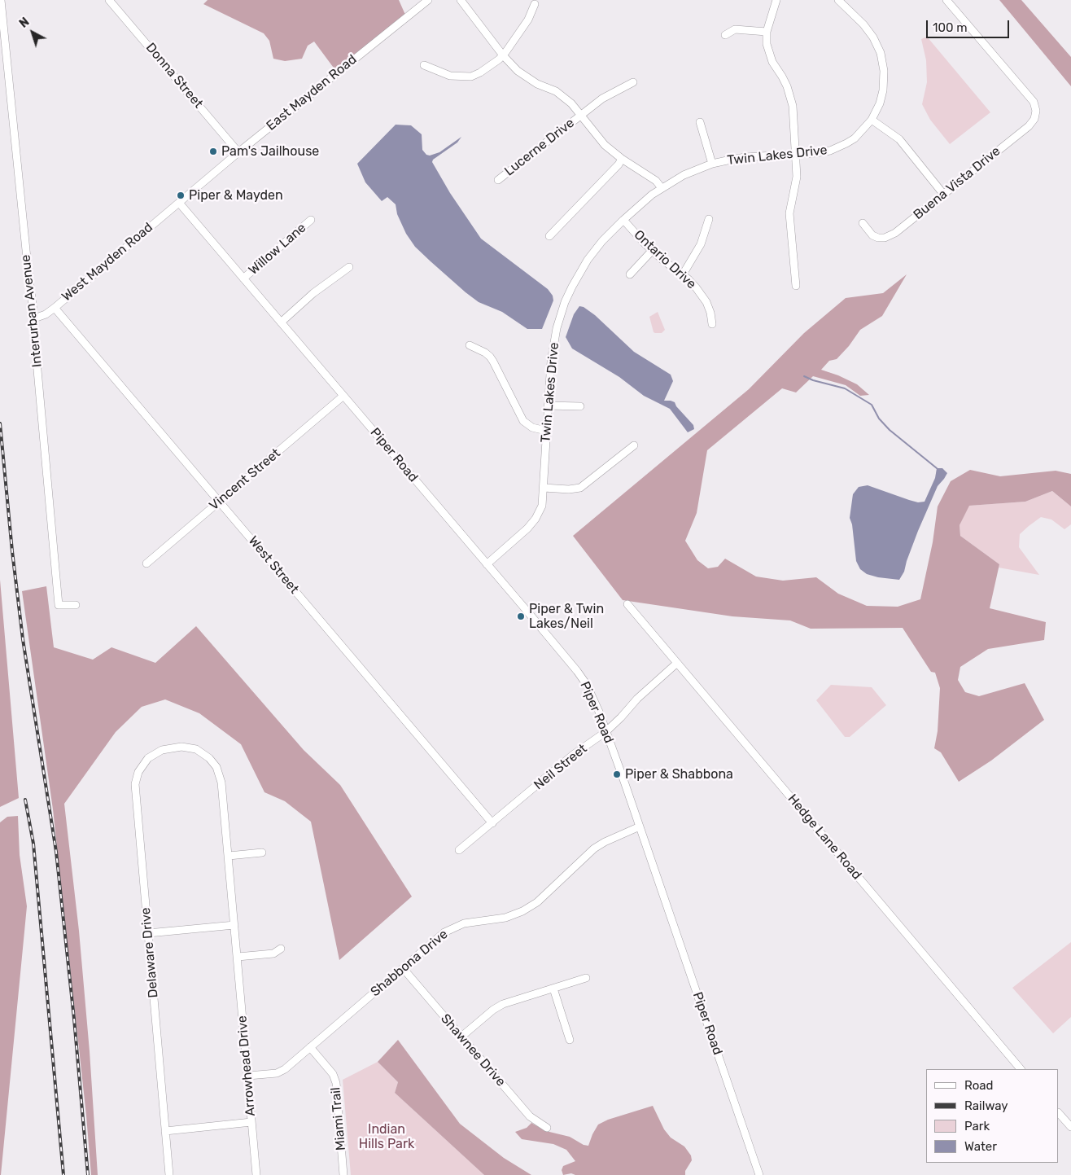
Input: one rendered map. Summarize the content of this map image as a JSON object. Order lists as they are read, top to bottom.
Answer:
{
  "streets": {
    "street": [
      "Donna Street",
      "East Mayden Road",
      "Lucerne Drive",
      "Twin Lakes Drive",
      "Buena Vista Drive",
      "Willow Lane",
      "Ontario Drive",
      "West Mayden Road",
      "Interurban Avenue",
      "Piper Road",
      "Vincent Street",
      "West Street",
      "Neil Street",
      "Hedge Lane Road",
      "Delaware Drive",
      "Shabbona Drive",
      "Shawnee Drive",
      "Arrowhead Drive",
      "Miami Trail"
    ]
  },
  "crossings": [
    ["Donna Street", "East Mayden Road"],
    ["East Mayden Road", "West Mayden Road"],
    ["East Mayden Road", "Piper Road"],
    ["Twin Lakes Drive", "Ontario Drive"],
    ["Twin Lakes Drive", "Piper Road"],
    ["Willow Lane", "Piper Road"],
    ["West Mayden Road", "Interurban Avenue"],
    ["West Mayden Road", "Piper Road"],
    ["West Mayden Road", "West Street"],
    ["Piper Road", "Vincent Street"],
    ["Piper Road", "Neil Street"],
    ["Piper Road", "Shabbona Drive"],
    ["Vincent Street", "West Street"],
    ["West Street", "Neil Street"],
    ["Neil Street", "Hedge Lane Road"],
    ["Delaware Drive", "Arrowhead Drive"],
    ["Shabbona Drive", "Shawnee Drive"],
    ["Shabbona Drive", "Arrowhead Drive"],
    ["Shabbona Drive", "Miami Trail"]
  ],
  "parks": ["Indian Hills Park"],
  "places": [
    "Pam's Jailhouse",
    "Piper & Mayden",
    "Piper & Twin Lakes/Neil",
    "Piper & Shabbona"
  ],
  "legend": [
    "Road",
    "Railway",
    "Park",
    "Water"
  ],
  "scale_bar": "100 m",
  "north": "top left"
}
